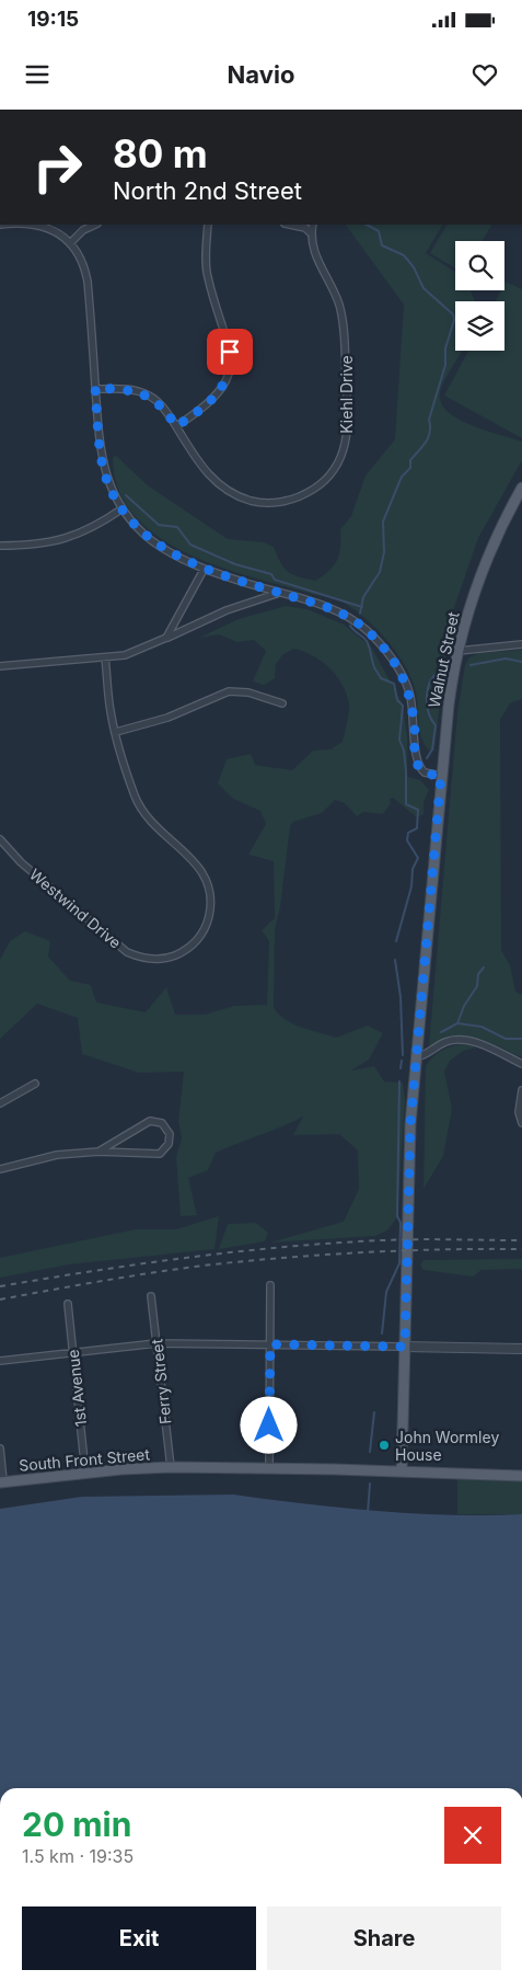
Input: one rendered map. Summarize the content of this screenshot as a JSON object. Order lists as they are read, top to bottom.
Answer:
{
  "streets": {
    "main road": ["Walnut Street", "South Front Street"],
    "street": [
      "Kiehl Drive",
      "Westwind Drive",
      "Ferry Street",
      "1st Avenue"
    ]
  },
  "crossings": [
    ["Walnut Street", "South Front Street"],
    ["Ferry Street", "South Front Street"],
    ["1st Avenue", "South Front Street"]
  ],
  "places": ["John Wormley House"],
  "page": {
    "status": "19:15",
    "header": "Navio",
    "turn": ["80 m", "North 2nd Street"],
    "heading": ["20 min", "1.5 km · 19:35"],
    "buttons": ["Exit", "Share"]
  }
}
